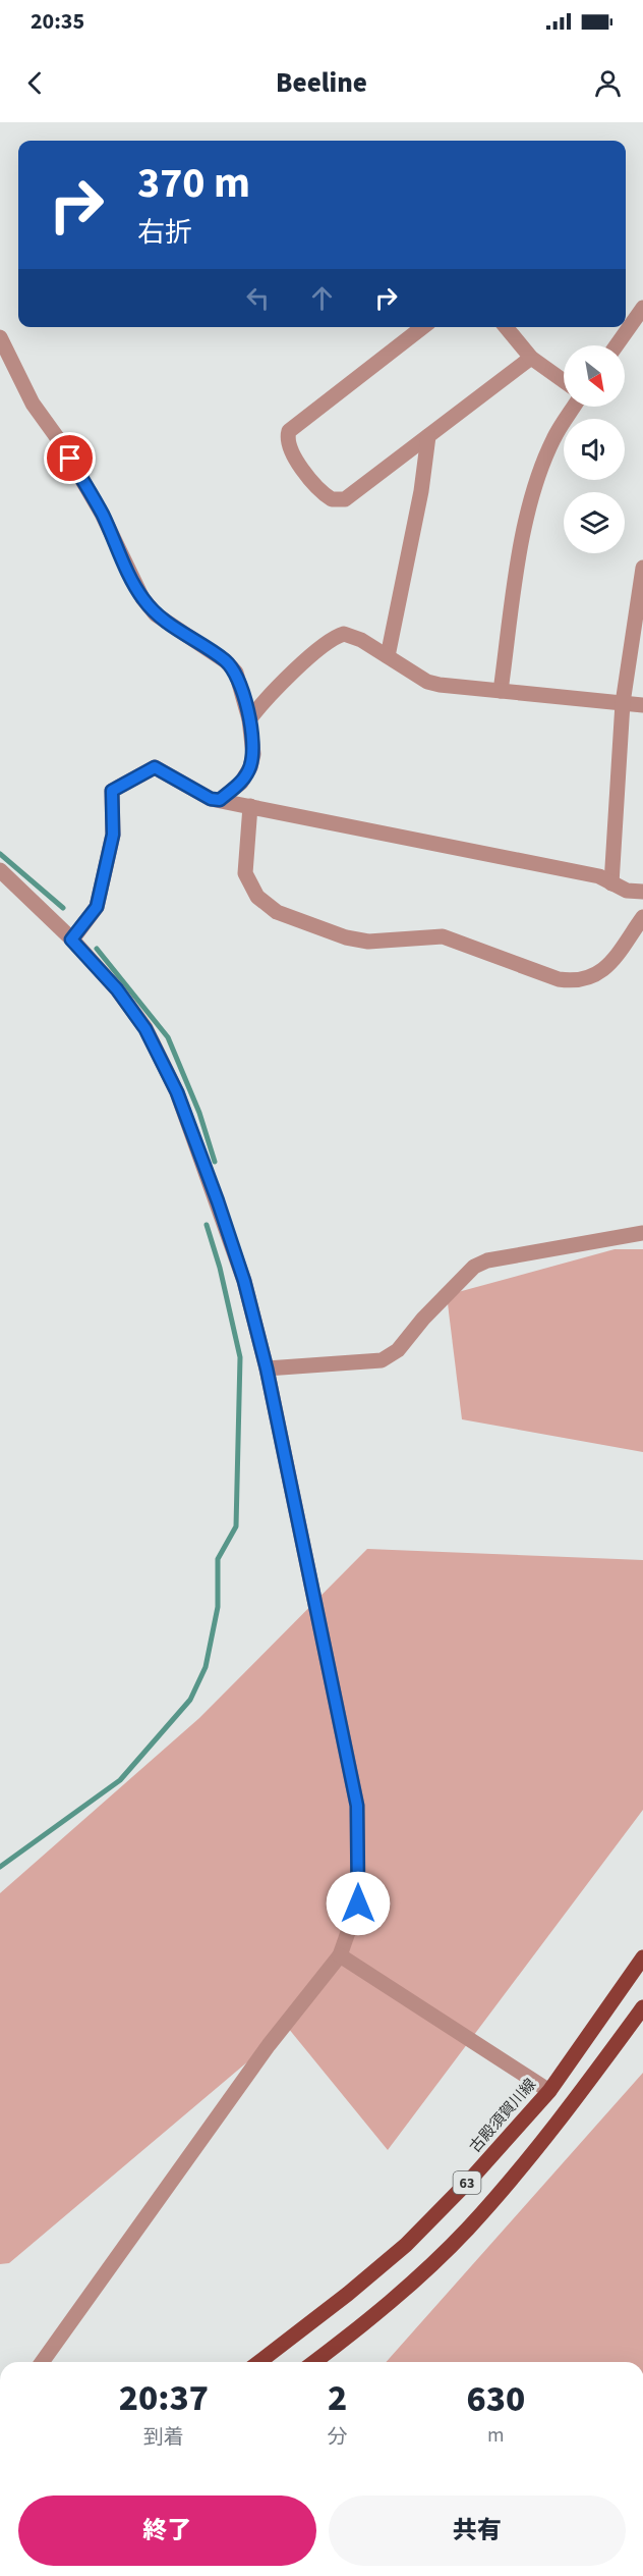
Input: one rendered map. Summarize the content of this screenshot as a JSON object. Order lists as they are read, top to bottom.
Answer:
{
  "streets": {
    "main road": ["古殿須賀川線", "63"]
  },
  "north": "bottom right",
  "page": {
    "status": "20:35",
    "header": "Beeline",
    "turn": ["370 m", "右折"],
    "eta": [
      "20:37",
      "到着",
      "2",
      "分",
      "630",
      "m"
    ],
    "buttons": ["終了", "共有"]
  }
}
